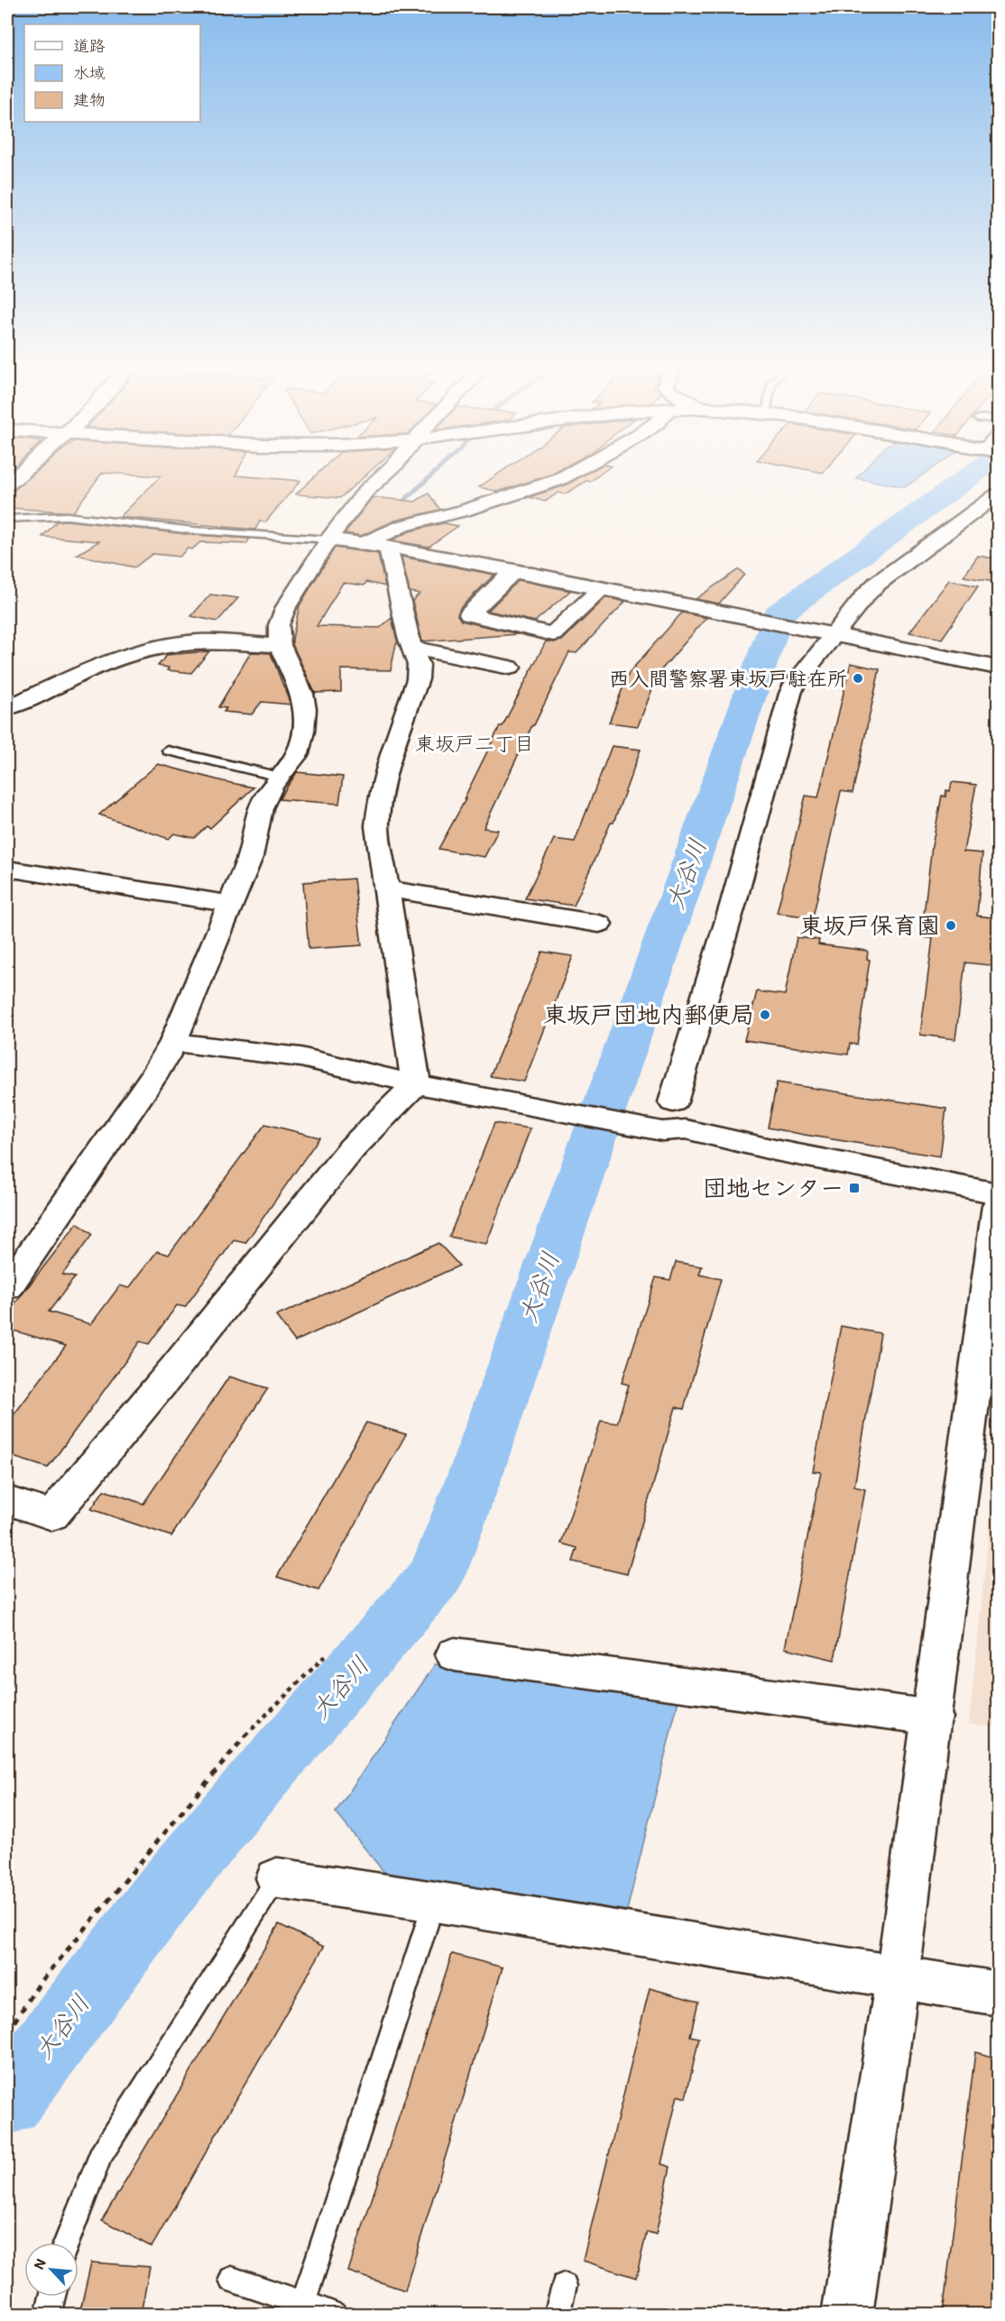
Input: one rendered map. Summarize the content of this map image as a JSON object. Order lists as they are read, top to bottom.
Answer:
{
  "districts": ["東坂戸二丁目"],
  "water": ["大谷川"],
  "places": {
    "other": ["西入間警察署東坂戸駐在所", "東坂戸保育園", "東坂戸団地内郵便局"],
    "transit": ["団地センター"]
  },
  "legend": ["道路", "水域", "建物"],
  "north": "top left"
}
